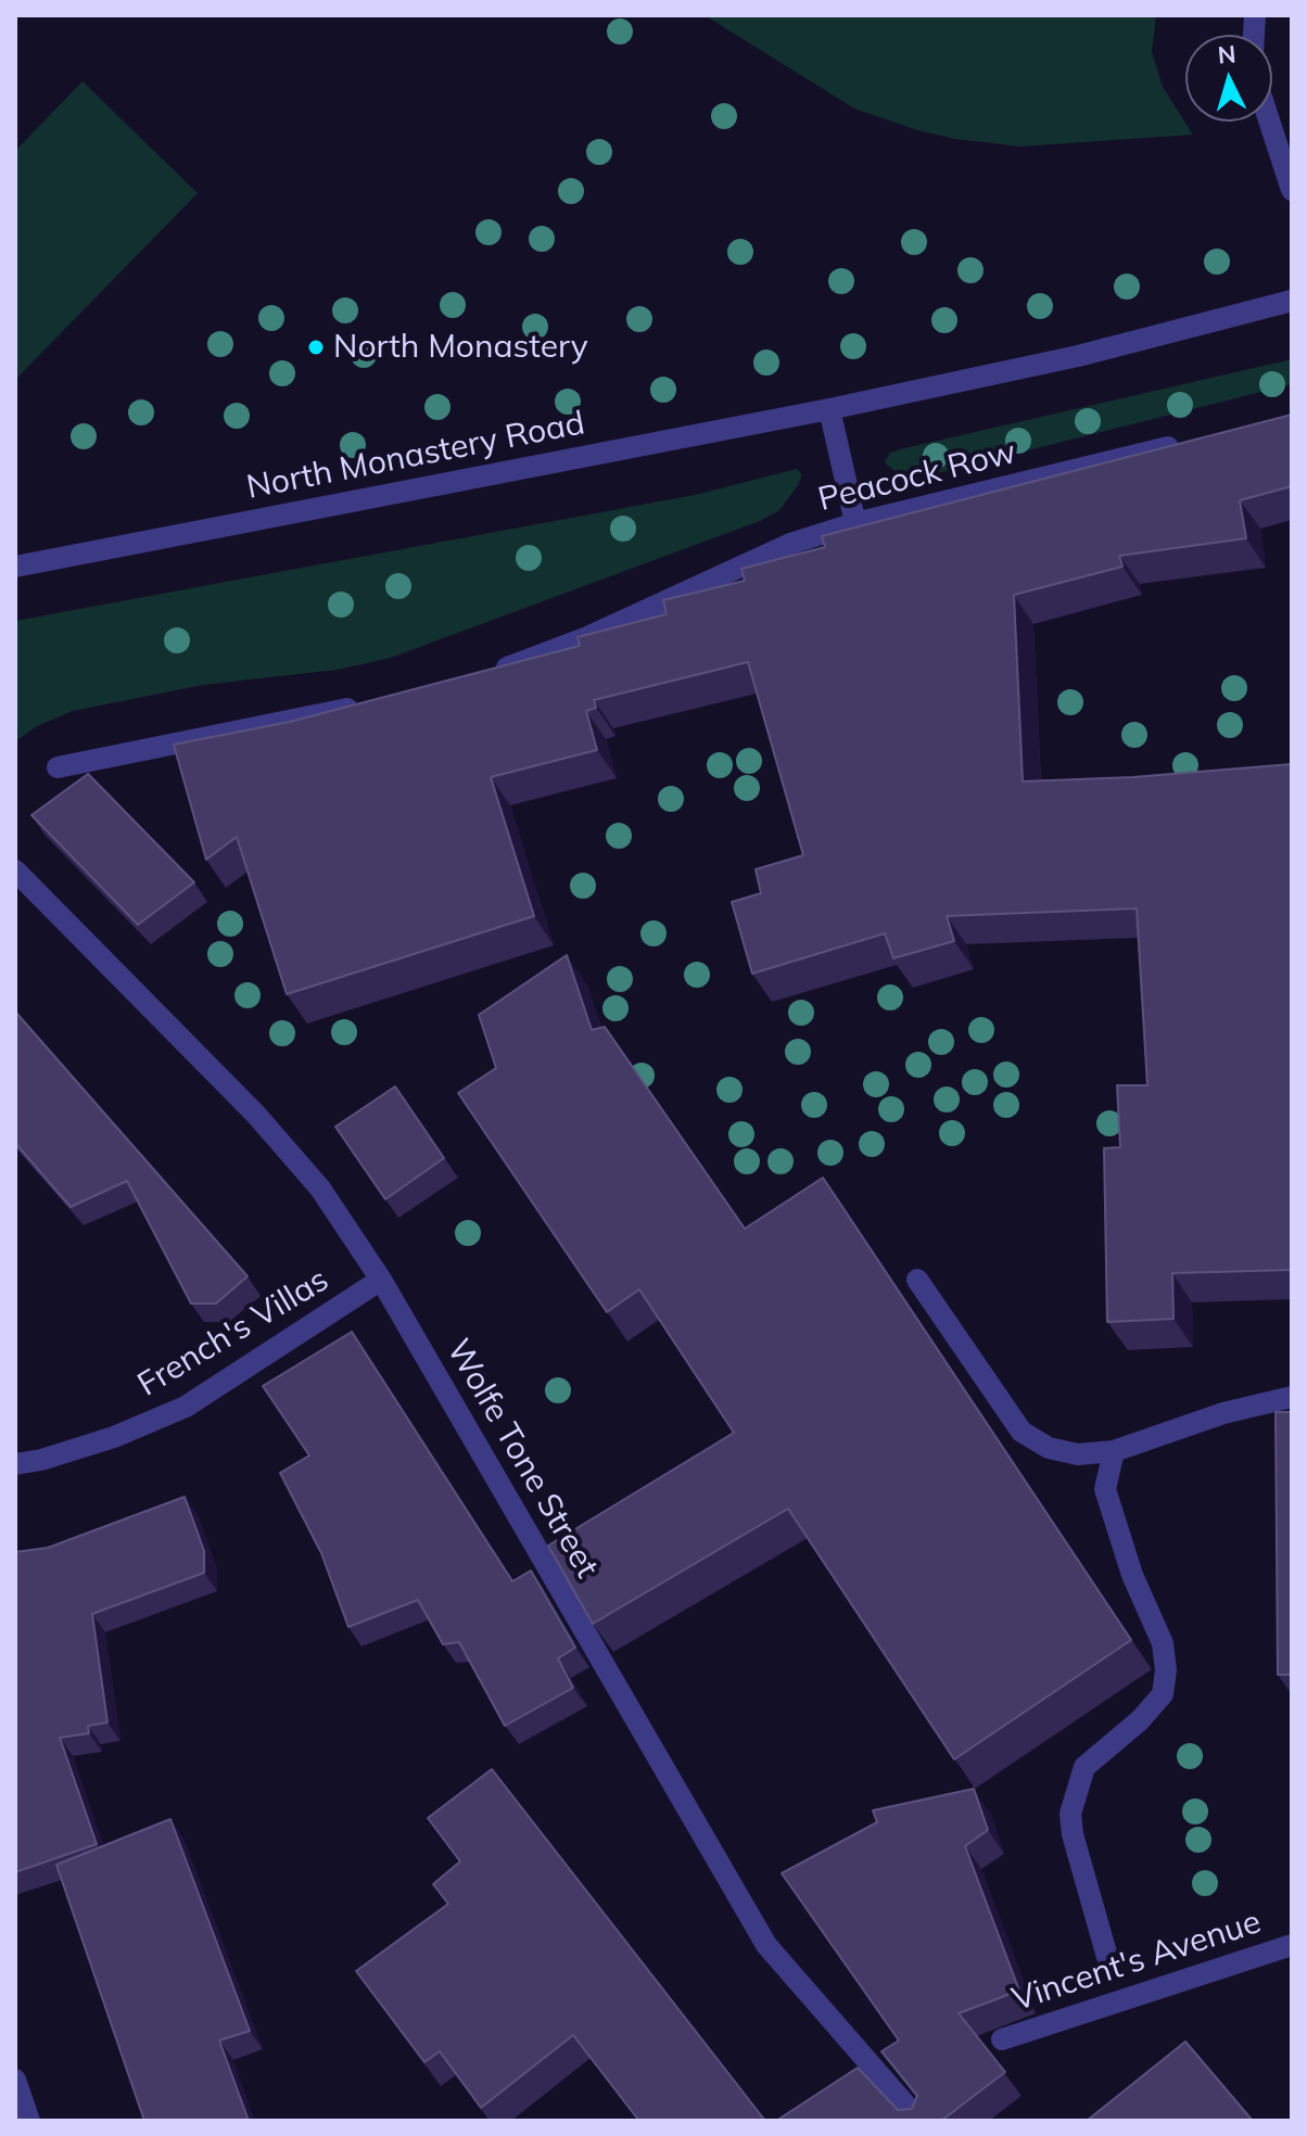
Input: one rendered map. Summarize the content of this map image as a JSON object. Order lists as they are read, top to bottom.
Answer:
{
  "streets": {
    "street": [
      "North Monastery Road",
      "Peacock Row",
      "French's Villas",
      "Wolfe Tone Street",
      "Vincent's Avenue"
    ]
  },
  "crossings": [
    ["French's Villas", "Wolfe Tone Street"]
  ],
  "places": ["North Monastery"],
  "north": "top"
}
